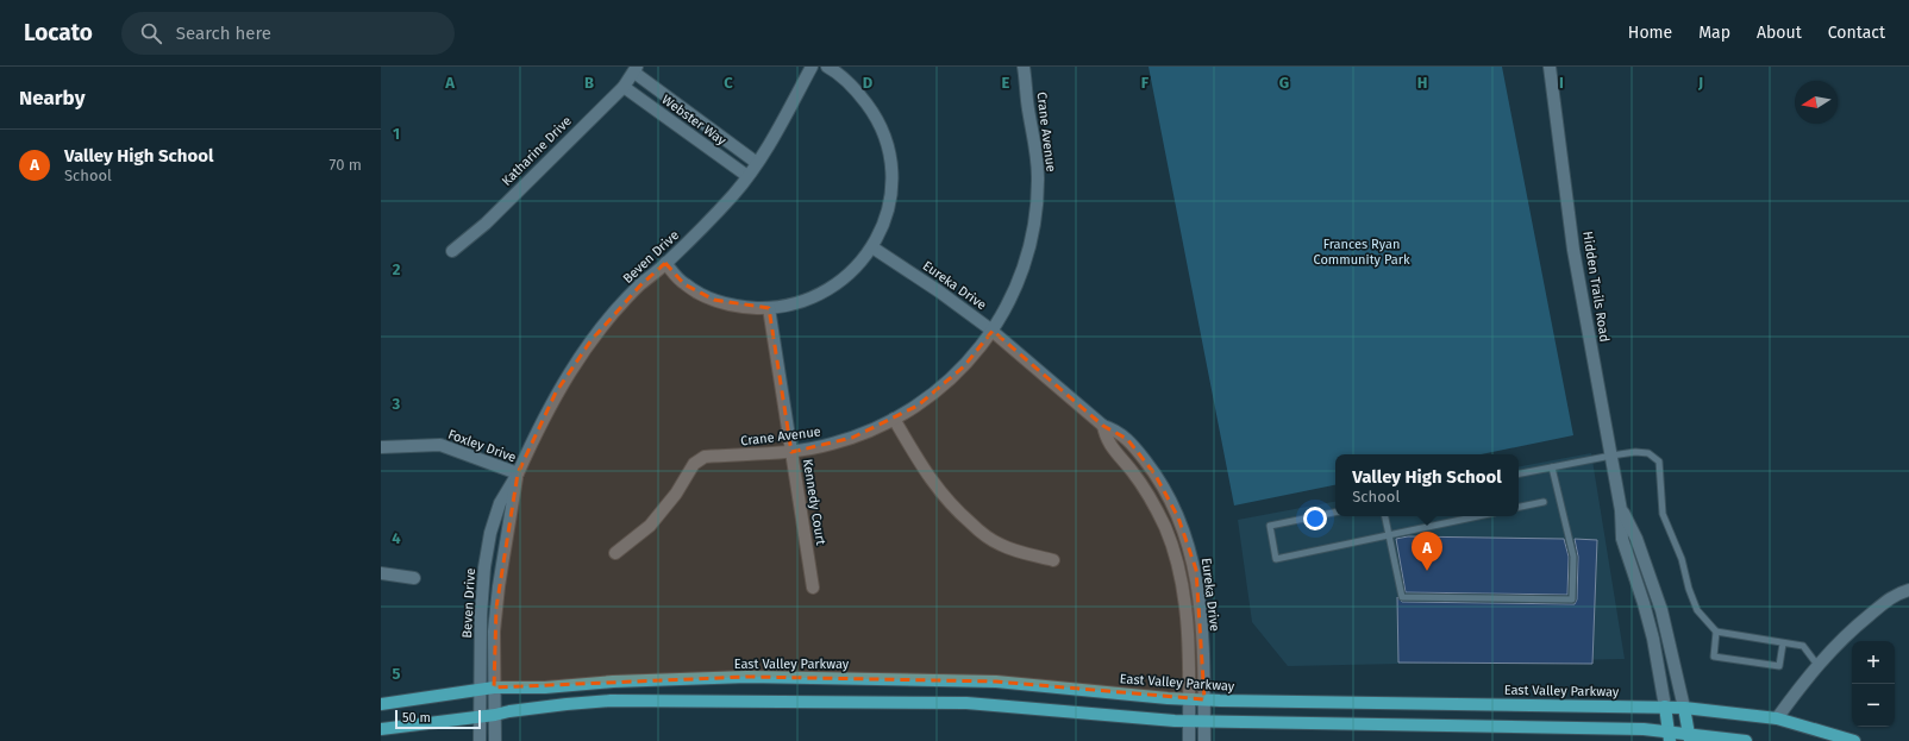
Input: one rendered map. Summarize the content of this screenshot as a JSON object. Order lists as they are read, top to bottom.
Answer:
{
  "streets": {
    "main road": ["East Valley Parkway"],
    "street": [
      "Webster Way",
      "Crane Avenue",
      "Katharine Drive",
      "Beven Drive",
      "Eureka Drive",
      "Hidden Trails Road",
      "Foxley Drive",
      "Kennedy Court"
    ]
  },
  "crossings": [
    ["Webster Way", "Katharine Drive"],
    ["Webster Way", "Beven Drive"],
    ["Crane Avenue", "Eureka Drive"],
    ["Crane Avenue", "Kennedy Court"],
    ["Beven Drive", "Foxley Drive"],
    ["Beven Drive", "East Valley Parkway"],
    ["Eureka Drive", "East Valley Parkway"],
    ["Hidden Trails Road", "East Valley Parkway"]
  ],
  "parks": ["Frances Ryan Community Park"],
  "scale_bar": "50 m",
  "north": "left",
  "page": {
    "header": "Locato",
    "search": "Search here",
    "nav": [
      "Home",
      "Map",
      "About",
      "Contact"
    ],
    "heading": "Nearby",
    "list": [
      {
        "mark": "A",
        "name": "Valley High School",
        "note": "School",
        "value": "70 m"
      }
    ],
    "popup": ["Valley High School", "School"],
    "pins": "A",
    "map_buttons": ["+", "−"],
    "scale": "50 m"
  },
  "grid": {
    "columns": [
      "A",
      "B",
      "C",
      "D",
      "E",
      "F",
      "G",
      "H",
      "I",
      "J"
    ],
    "rows": [
      "1",
      "2",
      "3",
      "4",
      "5"
    ]
  }
}
